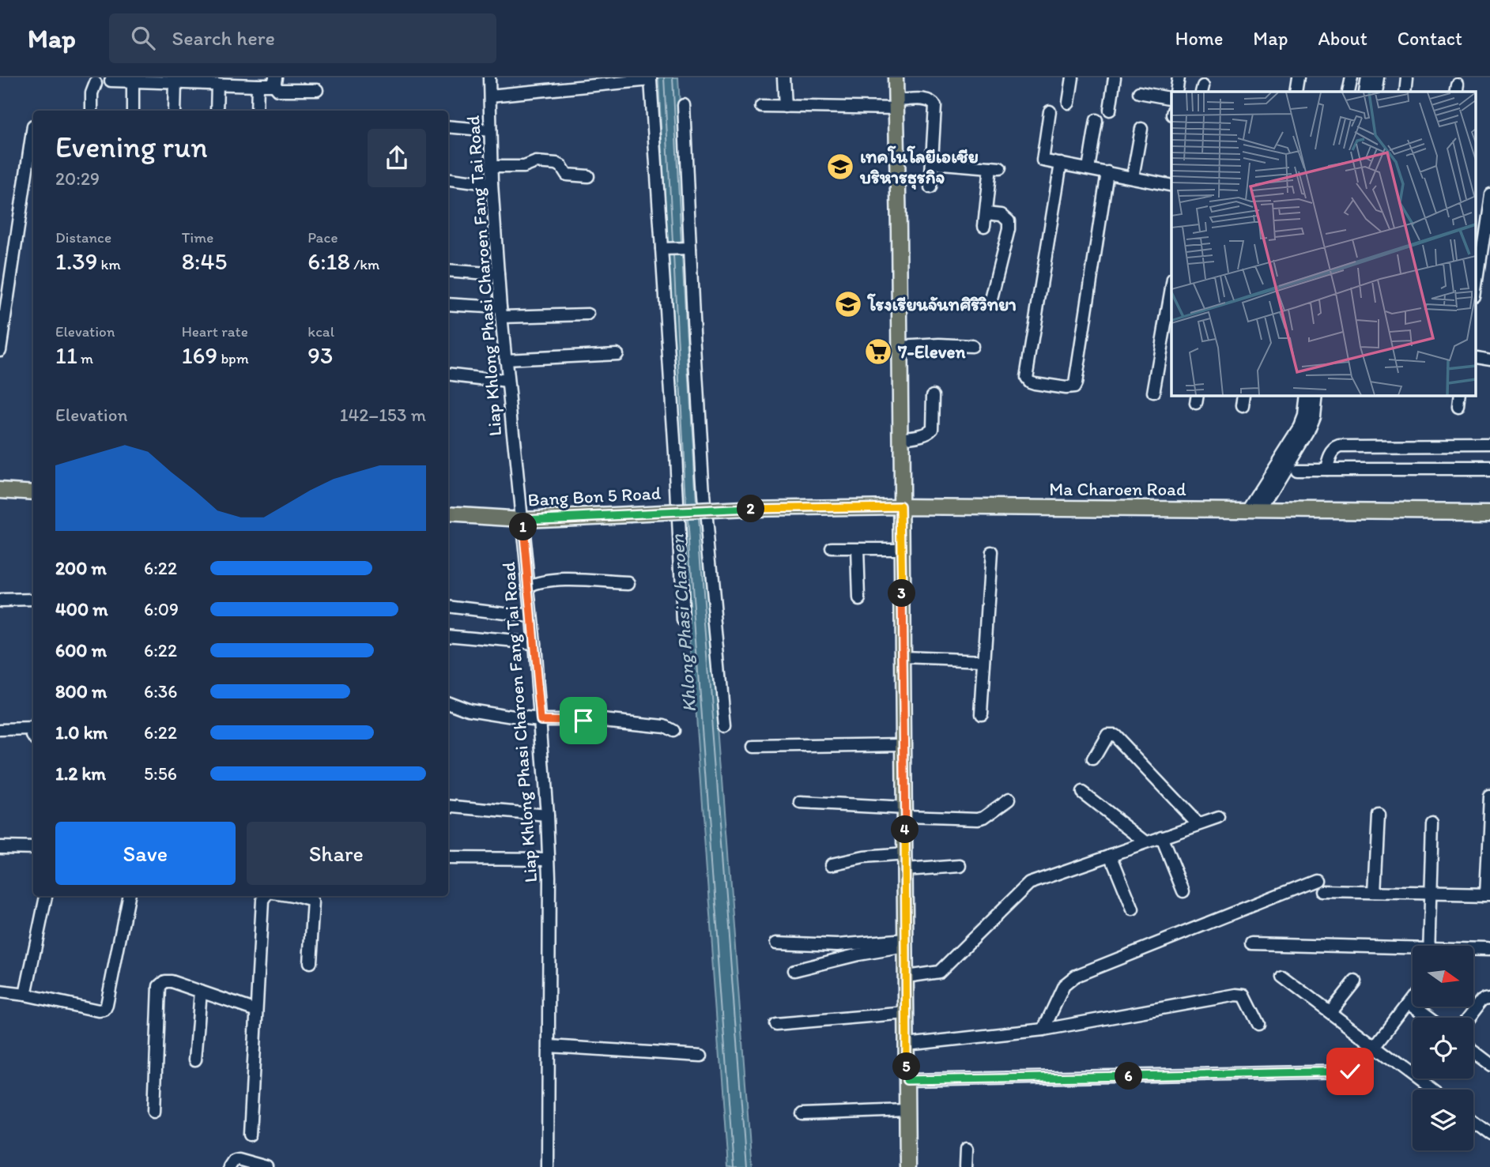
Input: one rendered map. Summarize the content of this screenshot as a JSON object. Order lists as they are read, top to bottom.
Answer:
{
  "streets": {
    "main road": ["Ma Charoen Road", "Bang Bon 5 Road"],
    "street": ["Liap Khlong Phasi Charoen Fang Tai Road"]
  },
  "crossings": [
    ["Liap Khlong Phasi Charoen Fang Tai Road", "Bang Bon 5 Road"],
    ["Ma Charoen Road", "Bang Bon 5 Road"]
  ],
  "water": ["Khlong Phasi Charoen"],
  "places": {
    "school or university": ["เทคโนโลยีเอเชีย บริหารธุรกิจ", "โรงเรียนจันทศิริวิทยา"],
    "supermarket": ["7-Eleven"]
  },
  "north": "right",
  "page": {
    "header": "Map",
    "search": "Search here",
    "nav": [
      "Home",
      "Map",
      "About",
      "Contact"
    ],
    "heading": ["Evening run", "20:29"],
    "stats": [
      ["Distance", "1.39 km"],
      ["Time", "8:45"],
      ["Pace", "6:18 /km"],
      ["Elevation", "11 m"],
      ["Heart rate", "169 bpm"],
      ["kcal", "93"]
    ],
    "chart": ["Elevation", "142–153 m"],
    "pins": [
      "2",
      "1",
      "3",
      "4",
      "5",
      "6"
    ],
    "list": [
      {
        "name": "200 m",
        "note": "6:22"
      },
      {
        "name": "400 m",
        "note": "6:09"
      },
      {
        "name": "600 m",
        "note": "6:22"
      },
      {
        "name": "800 m",
        "note": "6:36"
      },
      {
        "name": "1.0 km",
        "note": "6:22"
      },
      {
        "name": "1.2 km",
        "note": "5:56"
      }
    ],
    "buttons": ["Save", "Share"]
  }
}
